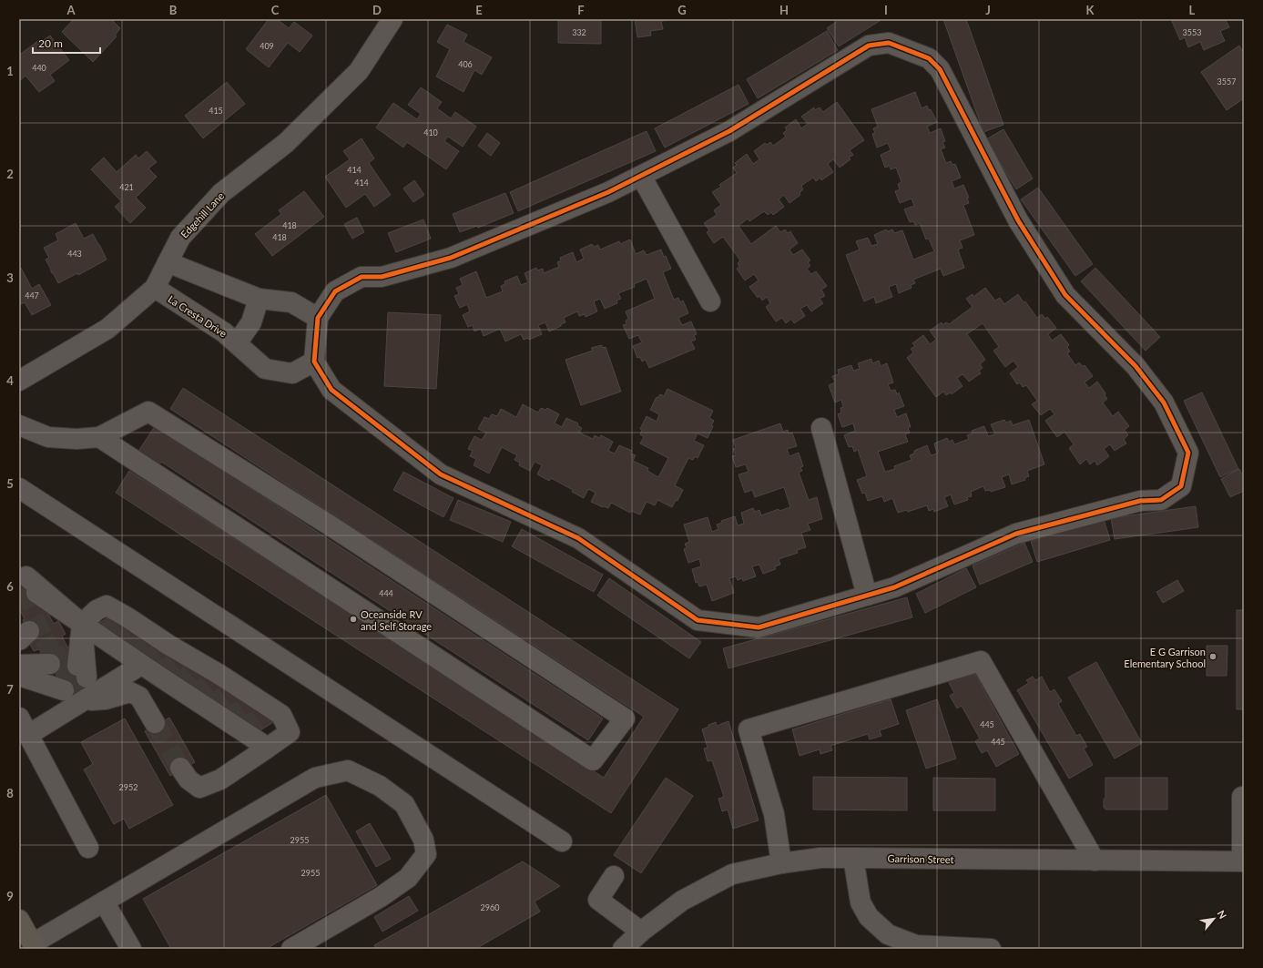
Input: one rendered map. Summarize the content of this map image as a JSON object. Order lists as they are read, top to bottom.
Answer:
{
  "streets": {
    "street": ["Edgehill Lane", "La Cresta Drive", "Garrison Street"]
  },
  "crossings": [
    ["Edgehill Lane", "La Cresta Drive"]
  ],
  "places": ["Oceanside RV and Self Storage", "E G Garrison Elementary School"],
  "house_numbers": [
    "332",
    "3553",
    "409",
    "406",
    "440",
    "3557",
    "415",
    "410",
    "414",
    "414",
    "421",
    "418",
    "418",
    "443",
    "447",
    "444",
    "445",
    "445",
    "2952",
    "2955",
    "2955",
    "2960"
  ],
  "scale_bar": "20 m",
  "north": "top right",
  "grid": {
    "columns": [
      "A",
      "B",
      "C",
      "D",
      "E",
      "F",
      "G",
      "H",
      "I",
      "J",
      "K",
      "L"
    ],
    "rows": [
      "1",
      "2",
      "3",
      "4",
      "5",
      "6",
      "7",
      "8",
      "9"
    ]
  }
}
